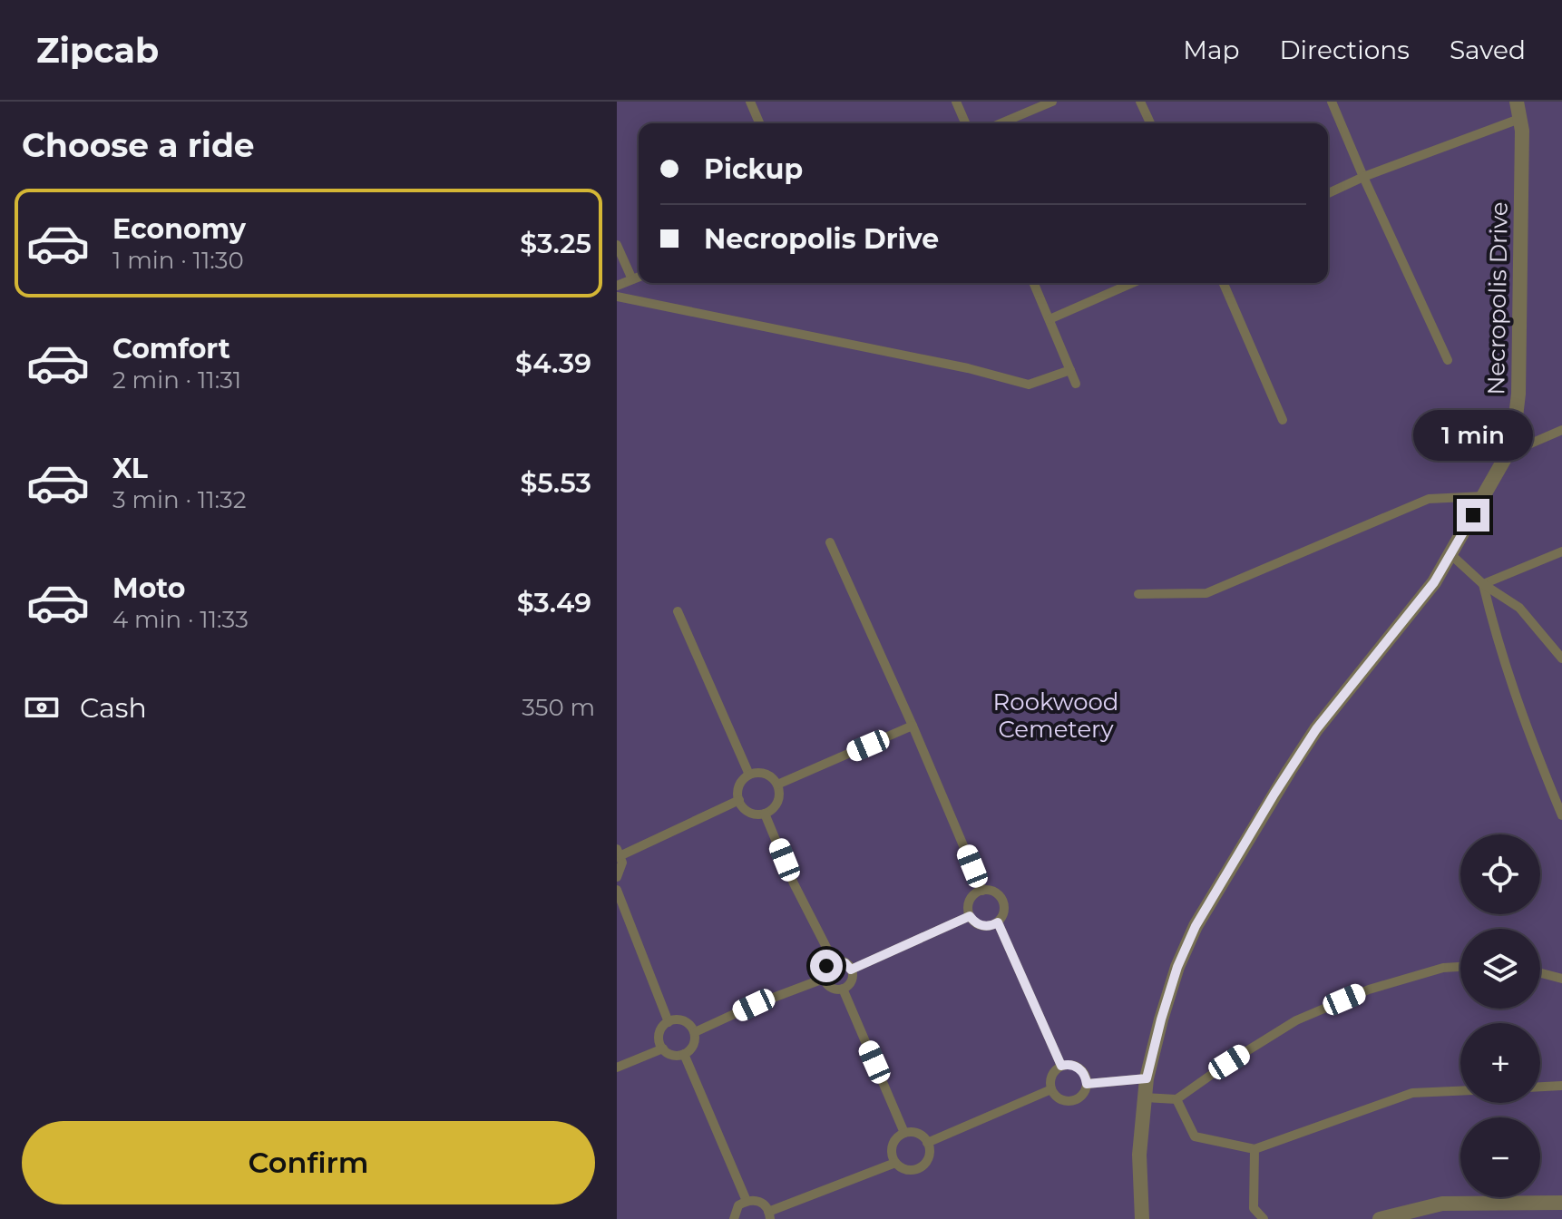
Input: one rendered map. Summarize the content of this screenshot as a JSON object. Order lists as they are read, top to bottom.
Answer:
{
  "streets": {
    "street": ["Necropolis Drive"]
  },
  "parks": ["Rookwood Cemetery"],
  "page": {
    "header": "Zipcab",
    "nav": ["Map", "Directions", "Saved"],
    "heading": "Choose a ride",
    "banner": ["Pickup", "Necropolis Drive"],
    "list": [
      {
        "name": "Economy",
        "note": "1 min · 11:30",
        "value": "$3.25"
      },
      {
        "name": "Comfort",
        "note": "2 min · 11:31",
        "value": "$4.39"
      },
      {
        "name": "XL",
        "note": "3 min · 11:32",
        "value": "$5.53"
      },
      {
        "name": "Moto",
        "note": "4 min · 11:33",
        "value": "$3.49"
      }
    ],
    "bubble": "1 min",
    "pay": ["Cash", "350 m"],
    "map_buttons": ["+", "−"],
    "buttons": "Confirm"
  }
}
